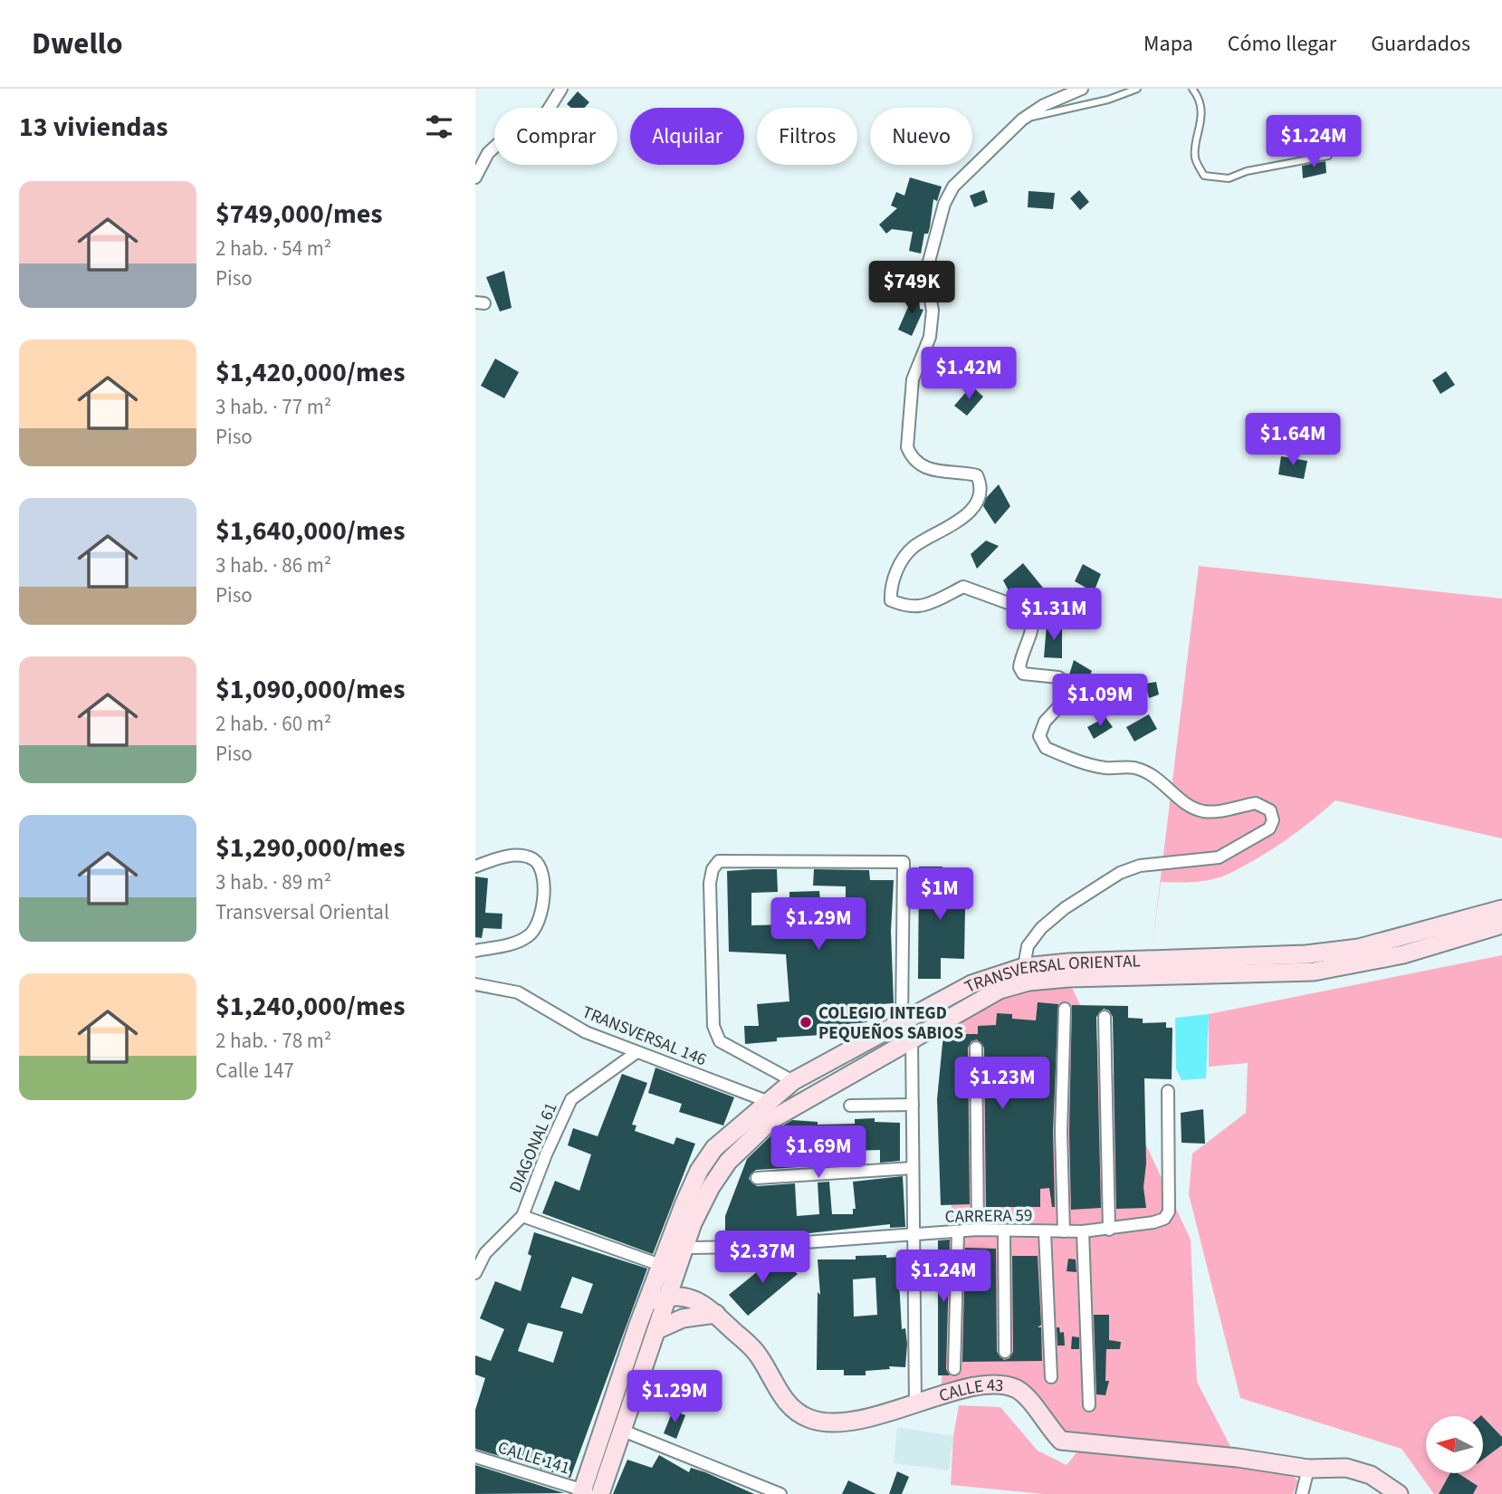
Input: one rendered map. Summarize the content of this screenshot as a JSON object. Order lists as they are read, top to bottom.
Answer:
{
  "streets": {
    "main road": ["TRANSVERSAL ORIENTAL", "CALLE 43"],
    "street": [
      "TRANSVERSAL 146",
      "DIAGONAL 61",
      "CARRERA 59",
      "CALLE 141"
    ]
  },
  "crossings": [
    ["TRANSVERSAL ORIENTAL", "TRANSVERSAL 146"],
    ["TRANSVERSAL ORIENTAL", "CARRERA 59"],
    ["TRANSVERSAL ORIENTAL", "CALLE 43"],
    ["TRANSVERSAL ORIENTAL", "CALLE 141"],
    ["TRANSVERSAL 146", "DIAGONAL 61"]
  ],
  "places": ["COLEGIO INTEGD PEQUEÑOS SABIOS"],
  "north": "left",
  "page": {
    "header": "Dwello",
    "nav": ["Mapa", "Cómo llegar", "Guardados"],
    "heading": "13 viviendas",
    "chip": [
      "Comprar",
      "Alquilar",
      "Filtros",
      "Nuevo"
    ],
    "price": [
      "$1.24M",
      "$749K",
      "$1.42M",
      "$1.64M",
      "$1.31M",
      "$1.09M",
      "$1M",
      "$1.29M",
      "$1.23M",
      "$1.69M",
      "$2.37M",
      "$1.24M",
      "$1.29M"
    ],
    "list": [
      {
        "name": "$749,000/mes",
        "note": "2 hab. · 54 m² · Piso"
      },
      {
        "name": "$1,420,000/mes",
        "note": "3 hab. · 77 m² · Piso"
      },
      {
        "name": "$1,640,000/mes",
        "note": "3 hab. · 86 m² · Piso"
      },
      {
        "name": "$1,090,000/mes",
        "note": "2 hab. · 60 m² · Piso"
      },
      {
        "name": "$1,290,000/mes",
        "note": "3 hab. · 89 m² · Transversal Oriental"
      },
      {
        "name": "$1,240,000/mes",
        "note": "2 hab. · 78 m² · Calle 147"
      }
    ]
  }
}
